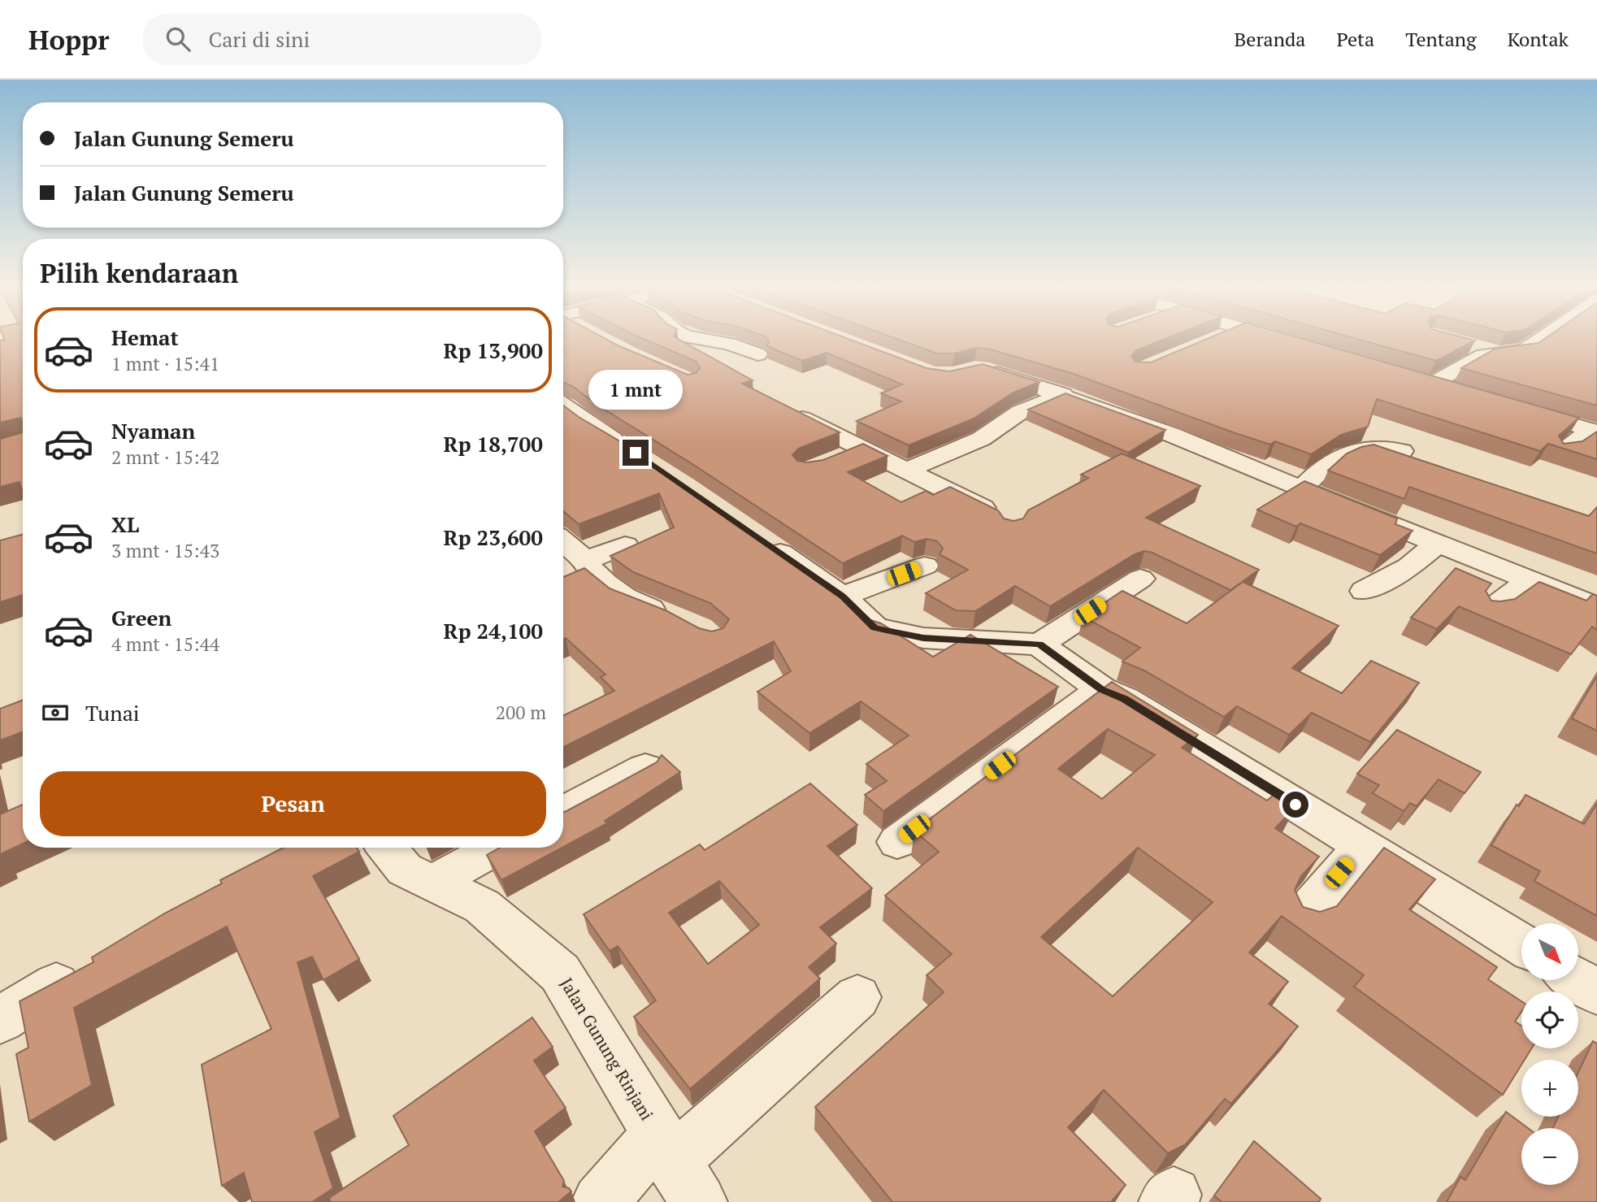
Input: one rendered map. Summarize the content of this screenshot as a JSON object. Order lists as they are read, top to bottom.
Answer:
{
  "streets": {
    "street": ["Jalan Gunung Rinjani"]
  },
  "north": "bottom right",
  "page": {
    "header": "Hoppr",
    "search": "Cari di sini",
    "nav": [
      "Beranda",
      "Peta",
      "Tentang",
      "Kontak"
    ],
    "banner": ["Jalan Gunung Semeru", "Jalan Gunung Semeru"],
    "heading": "Pilih kendaraan",
    "list": [
      {
        "name": "Hemat",
        "note": "1 mnt · 15:41",
        "value": "Rp 13,900"
      },
      {
        "name": "Nyaman",
        "note": "2 mnt · 15:42",
        "value": "Rp 18,700"
      },
      {
        "name": "XL",
        "note": "3 mnt · 15:43",
        "value": "Rp 23,600"
      },
      {
        "name": "Green",
        "note": "4 mnt · 15:44",
        "value": "Rp 24,100"
      }
    ],
    "bubble": "1 mnt",
    "pay": ["Tunai", "200 m"],
    "buttons": "Pesan",
    "map_buttons": ["+", "−"]
  }
}
